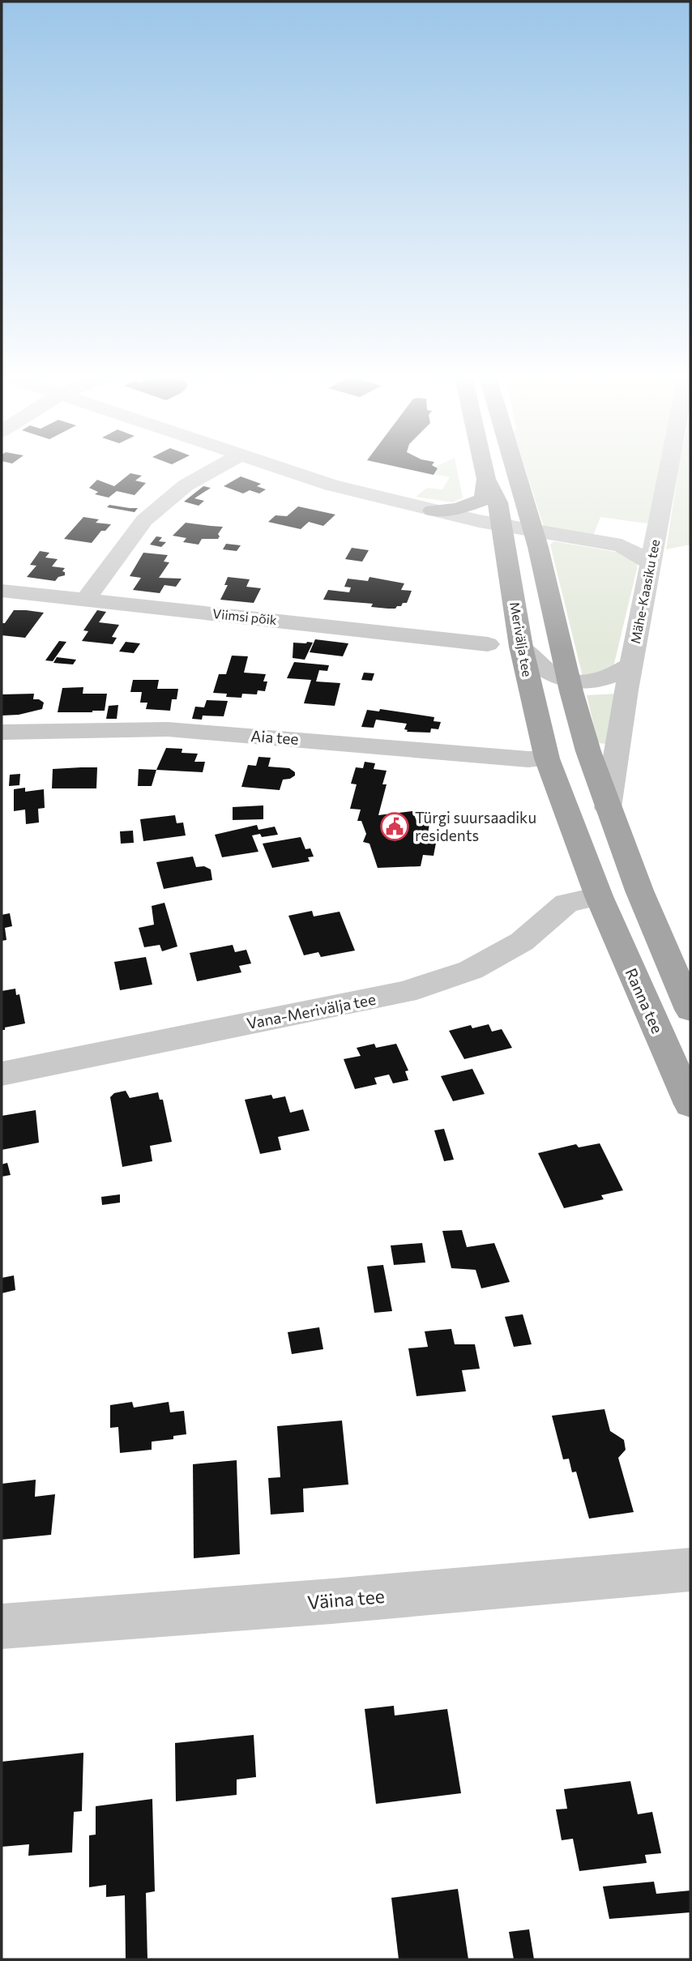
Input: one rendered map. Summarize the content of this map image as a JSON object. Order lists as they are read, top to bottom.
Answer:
{
  "streets": {
    "main road": ["Merivälja tee", "Ranna tee"],
    "street": [
      "Mähe-Kaasiku tee",
      "Viimsi põik",
      "Aia tee",
      "Vana-Merivälja tee",
      "Väina tee"
    ]
  },
  "crossings": [
    ["Merivälja tee", "Aia tee"],
    ["Merivälja tee", "Ranna tee"],
    ["Merivälja tee", "Vana-Merivälja tee"],
    ["Ranna tee", "Vana-Merivälja tee"]
  ],
  "places": {
    "public building": ["Türgi suursaadiku residents"]
  }
}
